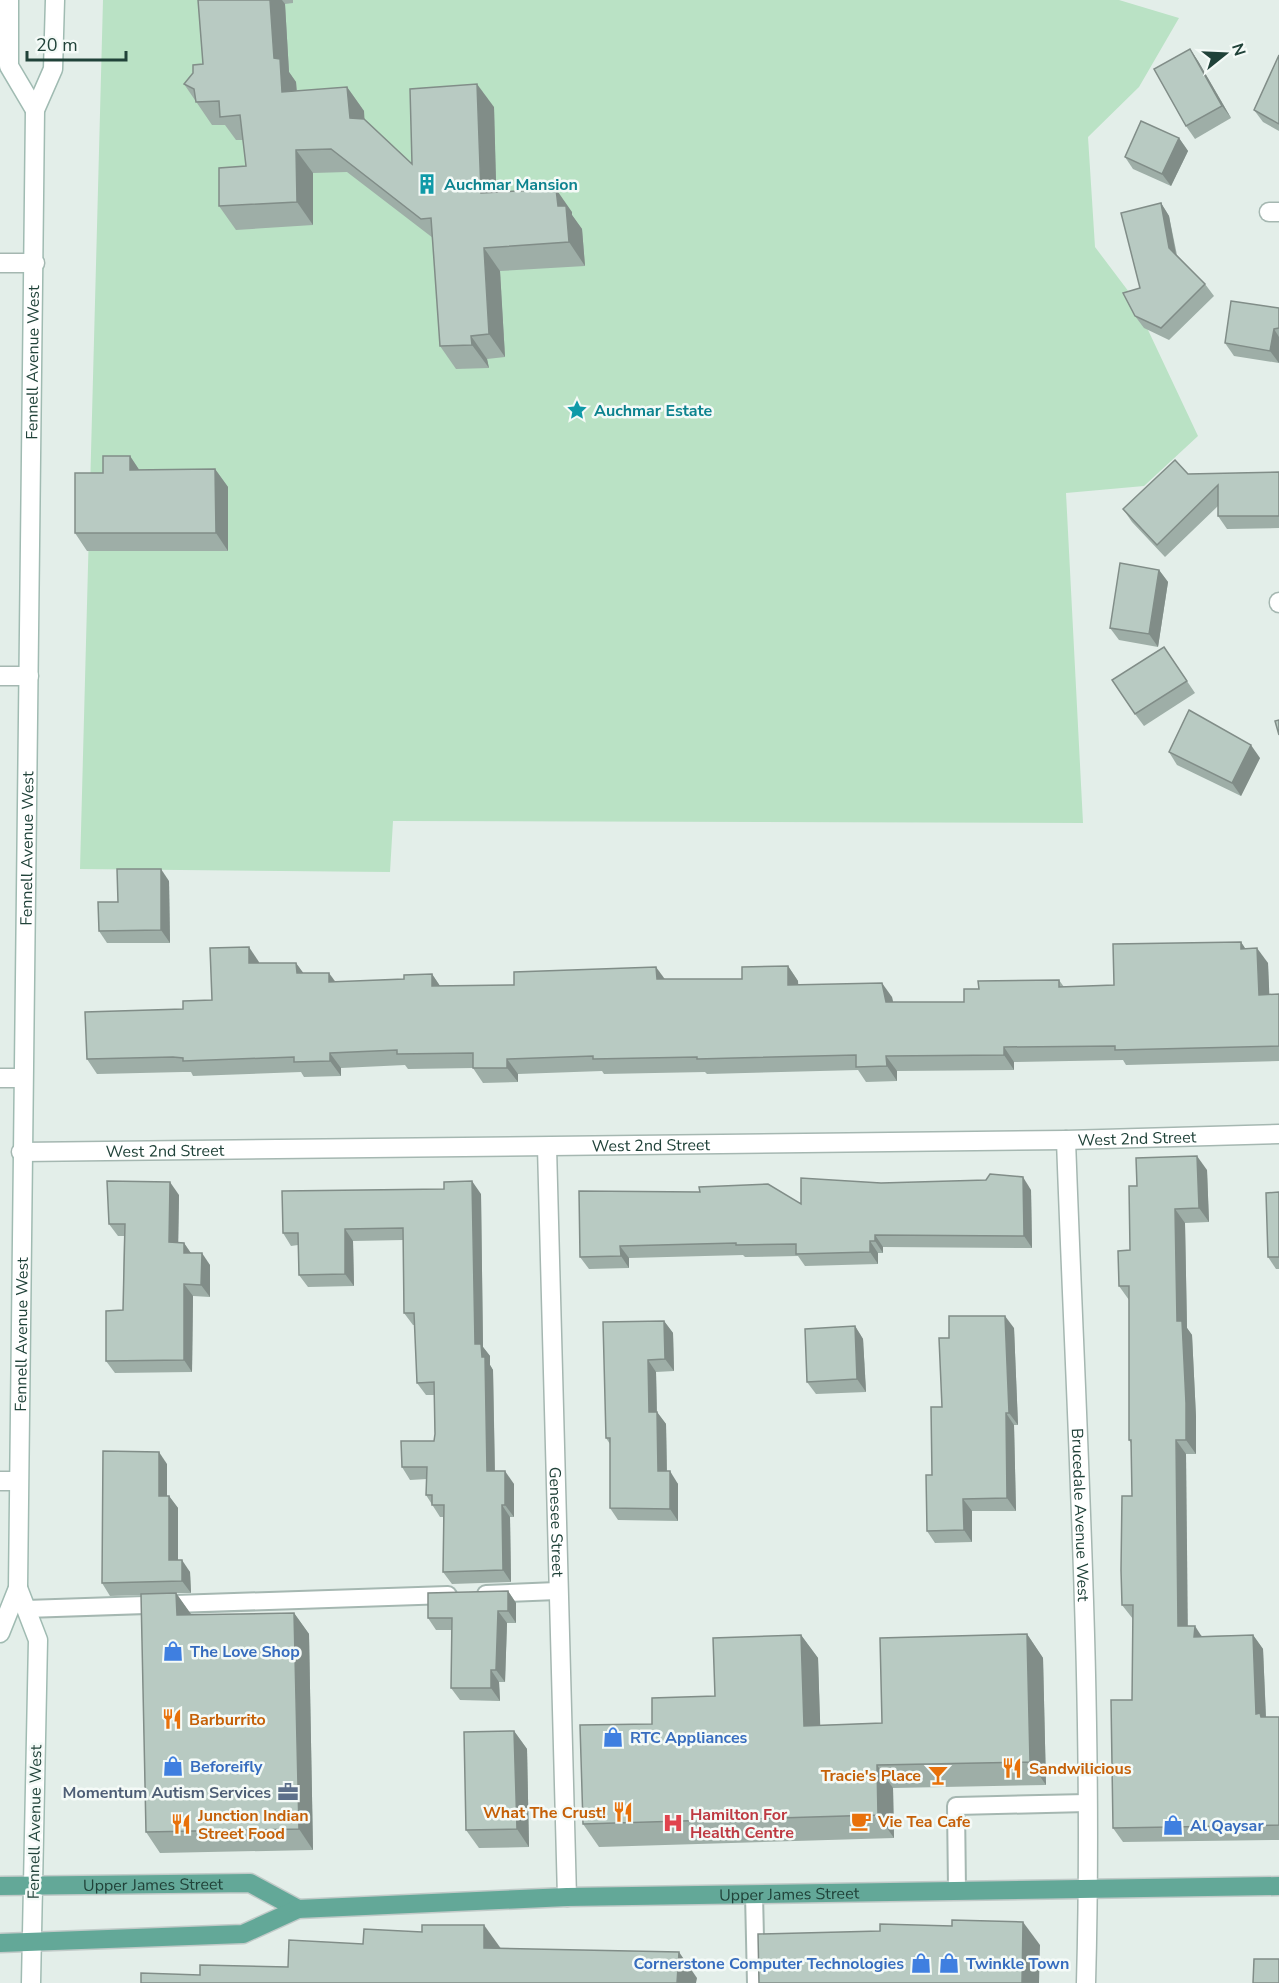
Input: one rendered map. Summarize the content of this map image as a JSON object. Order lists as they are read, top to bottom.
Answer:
{
  "streets": {
    "main road": ["Upper James Street"],
    "street": [
      "Fennell Avenue West",
      "West 2nd Street",
      "Brucedale Avenue West",
      "Genesee Street"
    ]
  },
  "crossings": [
    ["Fennell Avenue West", "West 2nd Street"],
    ["Fennell Avenue West", "Upper James Street"],
    ["West 2nd Street", "Brucedale Avenue West"],
    ["West 2nd Street", "Genesee Street"],
    ["Brucedale Avenue West", "Upper James Street"],
    ["Genesee Street", "Upper James Street"]
  ],
  "places": {
    "building": ["Auchmar Mansion"],
    "place": ["Auchmar Estate"],
    "shop": [
      "The Love Shop",
      "RTC Appliances",
      "Beforeifly",
      "Al Qaysar",
      "Cornerstone Computer Technologies",
      "Twinkle Town"
    ],
    "restaurant": [
      "Barburrito",
      "Sandwilicious",
      "What The Crust!",
      "Junction Indian Street Food"
    ],
    "bar": ["Tracie's Place"],
    "office": ["Momentum Autism Services"],
    "cafe": ["Vie Tea Cafe"],
    "hospital": ["Hamilton For Health Centre"]
  },
  "scale_bar": "20 m",
  "north": "right"
}
